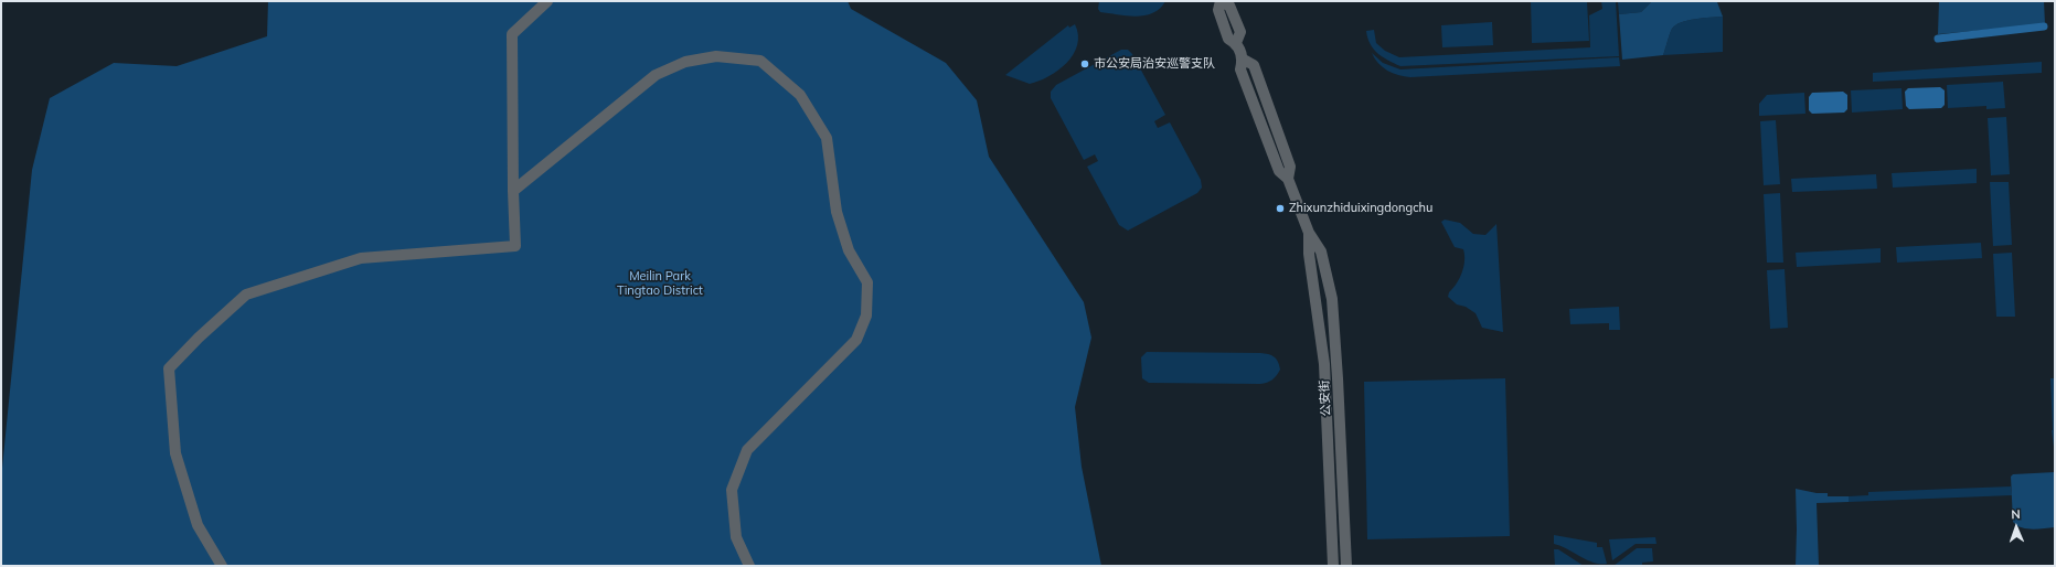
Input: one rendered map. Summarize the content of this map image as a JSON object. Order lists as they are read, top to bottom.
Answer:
{
  "streets": {
    "street": ["公安街"]
  },
  "parks": ["Meilin Park Tingtao District"],
  "places": ["市公安局治安巡警支队", "Zhixunzhiduixingdongchu"],
  "north": "top"
}
